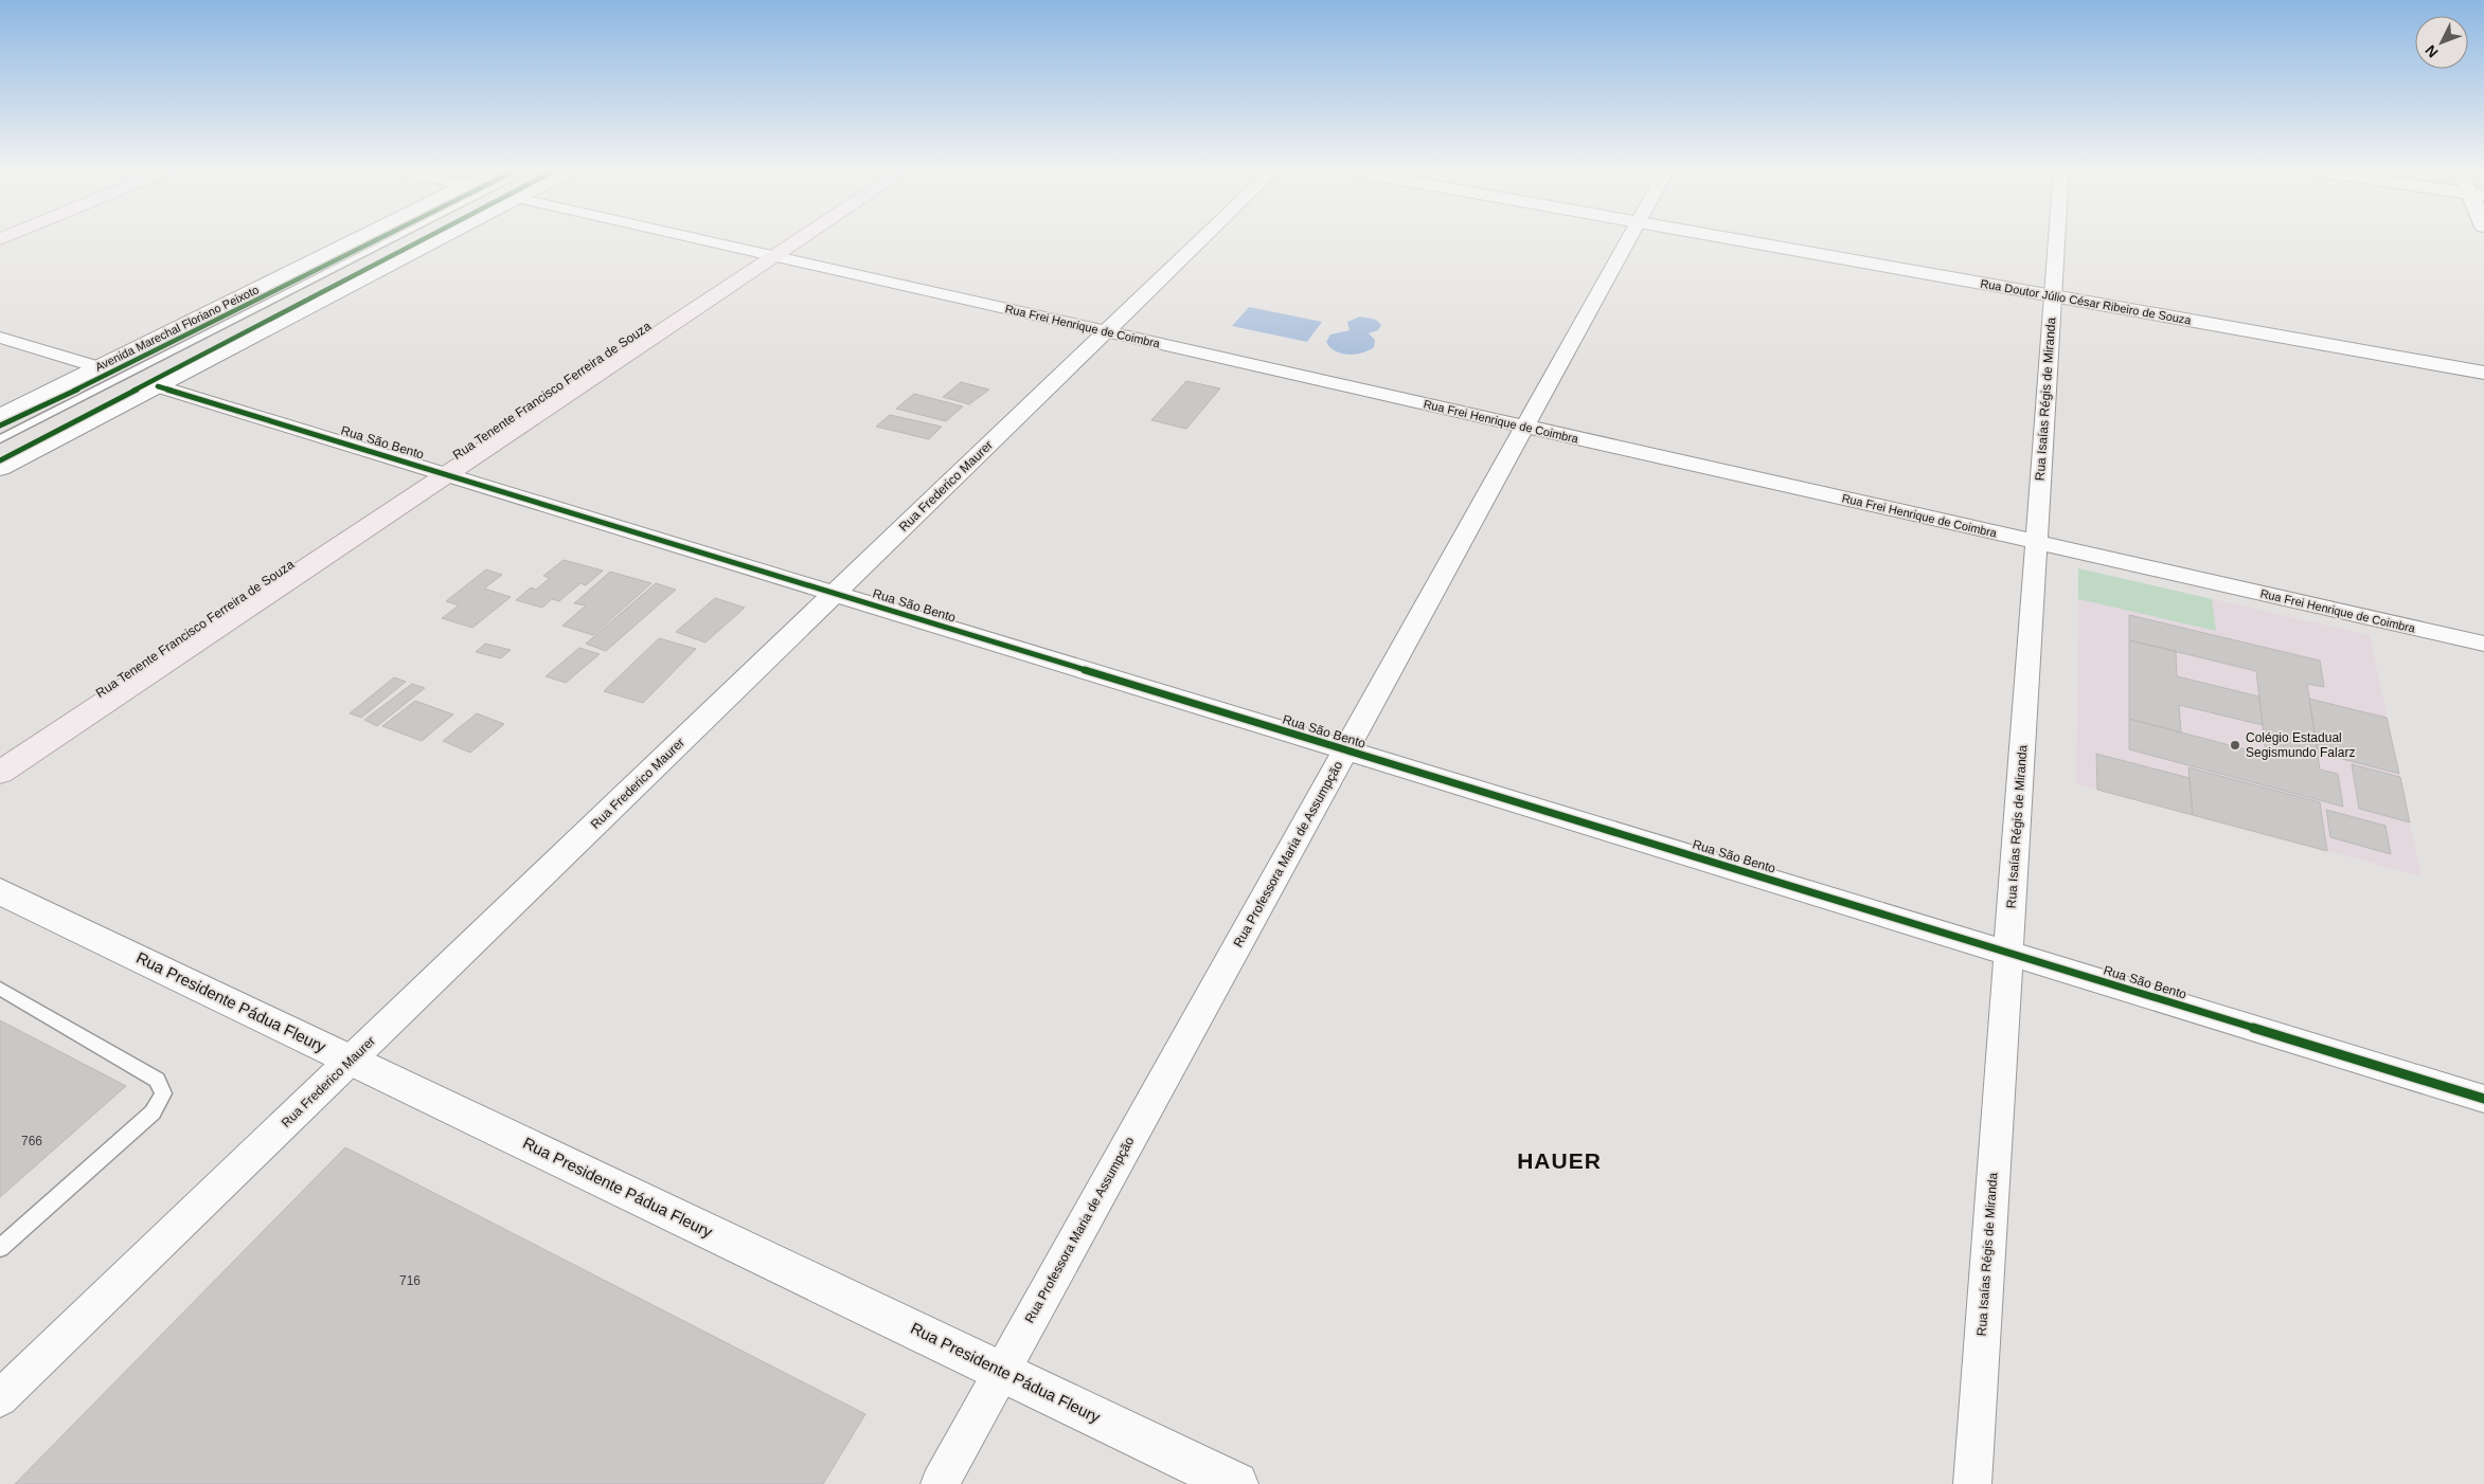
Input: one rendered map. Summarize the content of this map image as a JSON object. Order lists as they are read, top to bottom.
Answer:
{
  "streets": {
    "main road": ["Rua Tenente Francisco Ferreira de Souza"],
    "street": [
      "Rua Doutor Júlio César Ribeiro de Souza",
      "Rua Frei Henrique de Coimbra",
      "Avenida Marechal Floriano Peixoto",
      "Rua Isaías Régis de Miranda",
      "Rua São Bento",
      "Rua Frederico Maurer",
      "Rua Professora Maria de Assumpção",
      "Rua Presidente Pádua Fleury"
    ]
  },
  "crossings": [
    ["Rua Doutor Júlio César Ribeiro de Souza", "Rua Isaías Régis de Miranda"],
    ["Rua Frei Henrique de Coimbra", "Rua Tenente Francisco Ferreira de Souza"],
    ["Rua Frei Henrique de Coimbra", "Rua Isaías Régis de Miranda"],
    ["Rua Frei Henrique de Coimbra", "Rua Frederico Maurer"],
    ["Rua Frei Henrique de Coimbra", "Rua Professora Maria de Assumpção"],
    ["Rua Tenente Francisco Ferreira de Souza", "Rua São Bento"],
    ["Rua Isaías Régis de Miranda", "Rua São Bento"],
    ["Rua São Bento", "Rua Frederico Maurer"],
    ["Rua São Bento", "Rua Professora Maria de Assumpção"],
    ["Rua Frederico Maurer", "Rua Presidente Pádua Fleury"],
    ["Rua Professora Maria de Assumpção", "Rua Presidente Pádua Fleury"]
  ],
  "districts": ["HAUER"],
  "places": ["Colégio Estadual Segismundo Falarz"],
  "house_numbers": ["766", "716"],
  "north": "bottom left"
}
